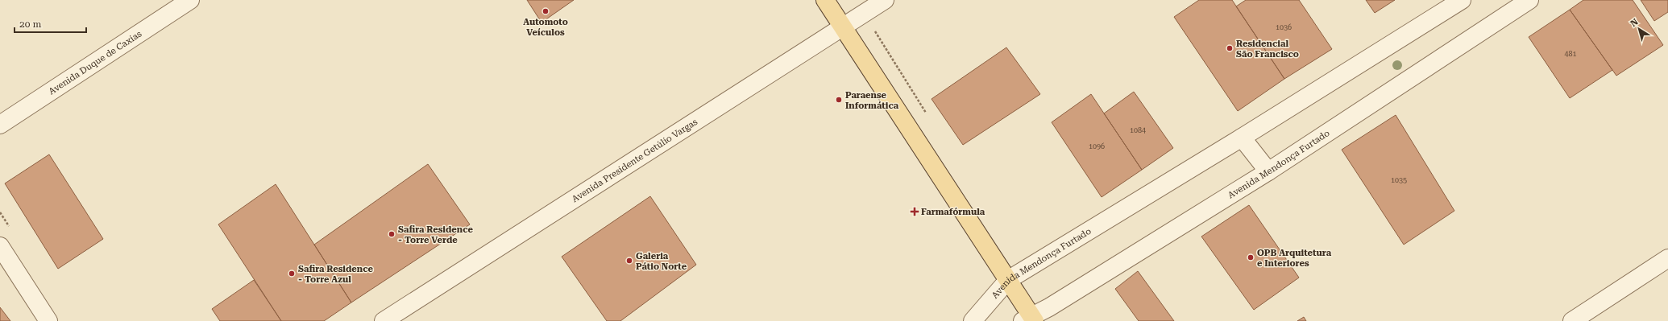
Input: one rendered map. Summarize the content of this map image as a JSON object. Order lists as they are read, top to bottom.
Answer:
{
  "streets": {
    "street": ["Avenida Duque de Caxias", "Avenida Presidente Getúlio Vargas", "Avenida Mendonça Furtado"]
  },
  "places": {
    "other": [
      "Automoto Veículos",
      "Residencial São Francisco",
      "Paraense Informática",
      "Safira Residence - Torre Verde",
      "OPB Arquitetura e Interiores",
      "Galeria Pátio Norte",
      "Safira Residence - Torre Azul"
    ],
    "health": ["Farmafórmula"]
  },
  "house_numbers": [
    "1036",
    "481",
    "1084",
    "1096",
    "1035"
  ],
  "scale_bar": "20 m",
  "north": "top left"
}
